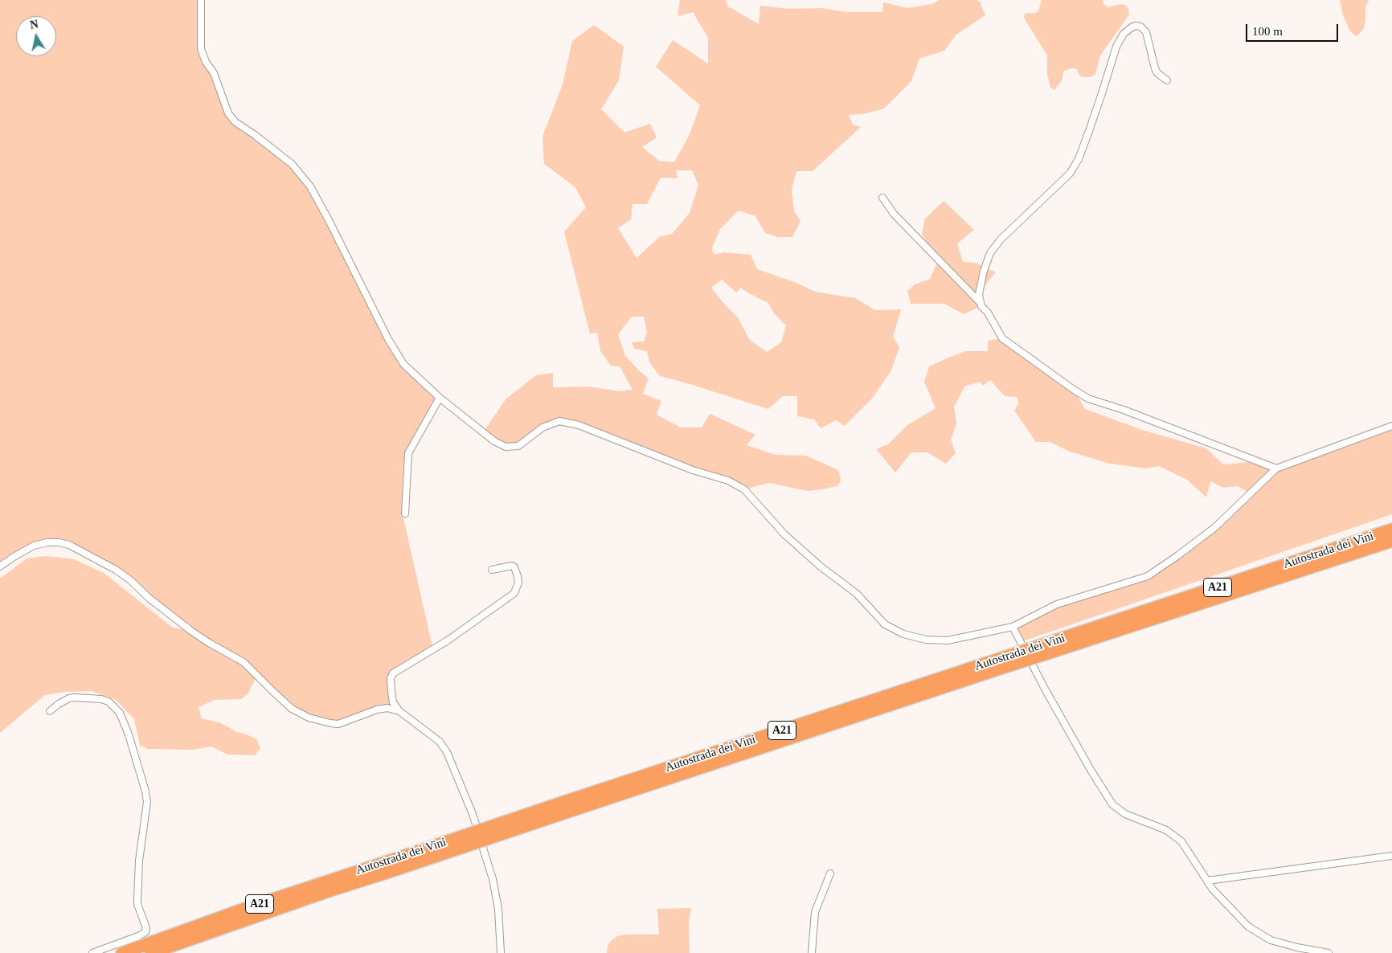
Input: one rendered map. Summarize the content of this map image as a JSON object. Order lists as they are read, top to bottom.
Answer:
{
  "streets": {
    "highway": ["Autostrada dei Vini", "A21"]
  },
  "scale_bar": "100 m",
  "north": "top"
}
